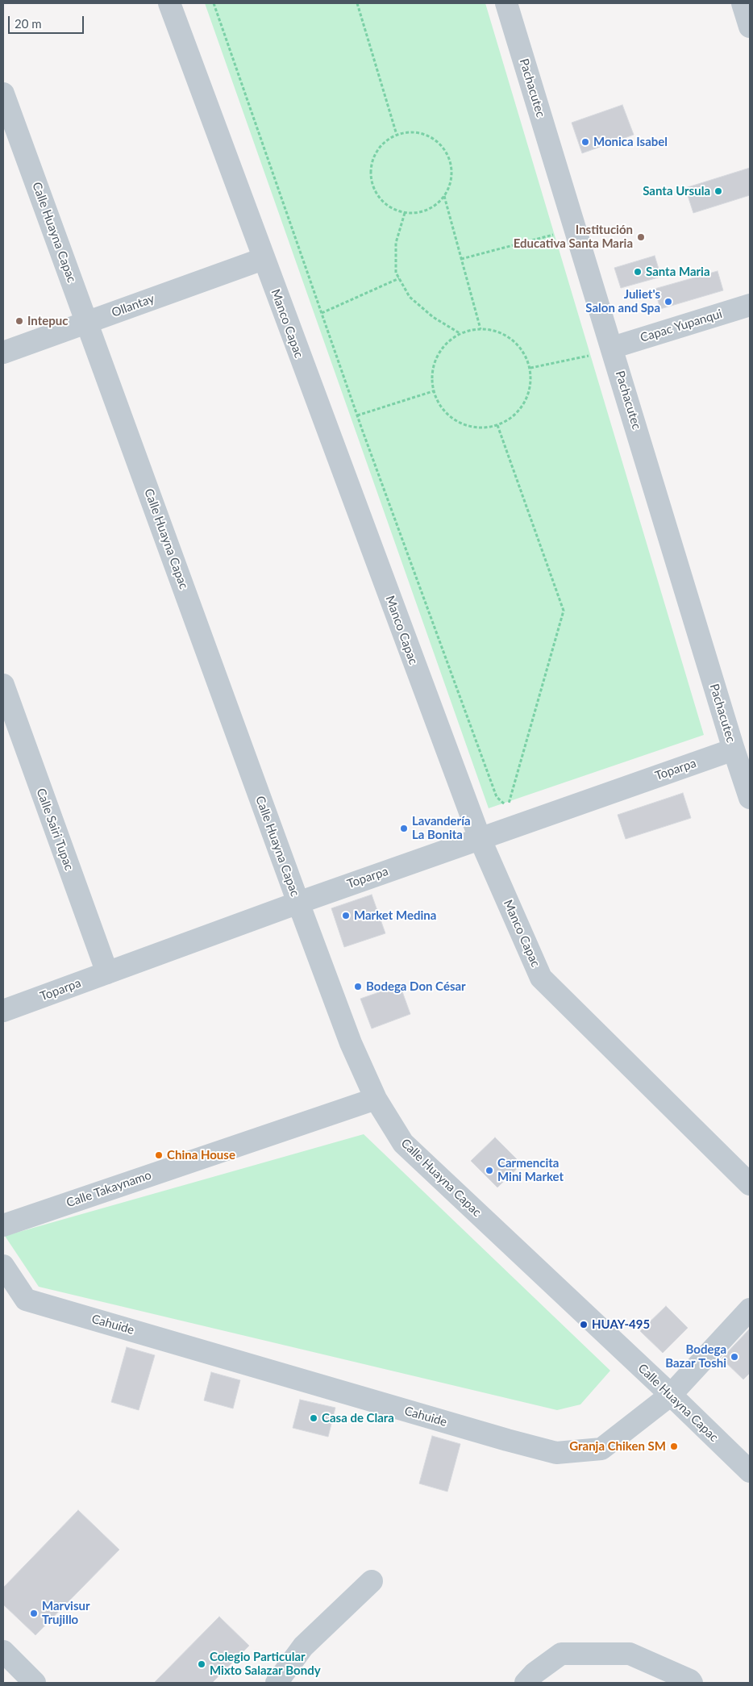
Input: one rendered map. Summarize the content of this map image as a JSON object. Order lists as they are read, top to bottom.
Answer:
{
  "streets": {
    "street": [
      "Pachacutec",
      "Calle Huayna Capac",
      "Ollantay",
      "Manco Capac",
      "Capac Yupanqui",
      "Toparpa",
      "Calle Sairi Tupac",
      "Calle Takaynamo",
      "Cahuide"
    ]
  },
  "crossings": [
    ["Pachacutec", "Capac Yupanqui"],
    ["Pachacutec", "Toparpa"],
    ["Calle Huayna Capac", "Ollantay"],
    ["Calle Huayna Capac", "Toparpa"],
    ["Calle Huayna Capac", "Calle Takaynamo"],
    ["Calle Huayna Capac", "Cahuide"],
    ["Ollantay", "Manco Capac"],
    ["Manco Capac", "Toparpa"],
    ["Toparpa", "Calle Sairi Tupac"]
  ],
  "places": [
    "Monica Isabel",
    "Santa Ursula",
    "Institución Educativa Santa Maria",
    "Santa Maria",
    "Juliet's Salon and Spa",
    "Intepuc",
    "Lavandería La Bonita",
    "Market Medina",
    "Bodega Don César",
    "China House",
    "Carmencita Mini Market",
    "HUAY-495",
    "Bodega Bazar Toshi",
    "Casa de Clara",
    "Granja Chiken SM",
    "Marvisur Trujillo",
    "Colegio Particular Mixto Salazar Bondy"
  ],
  "scale_bar": "20 m"
}
